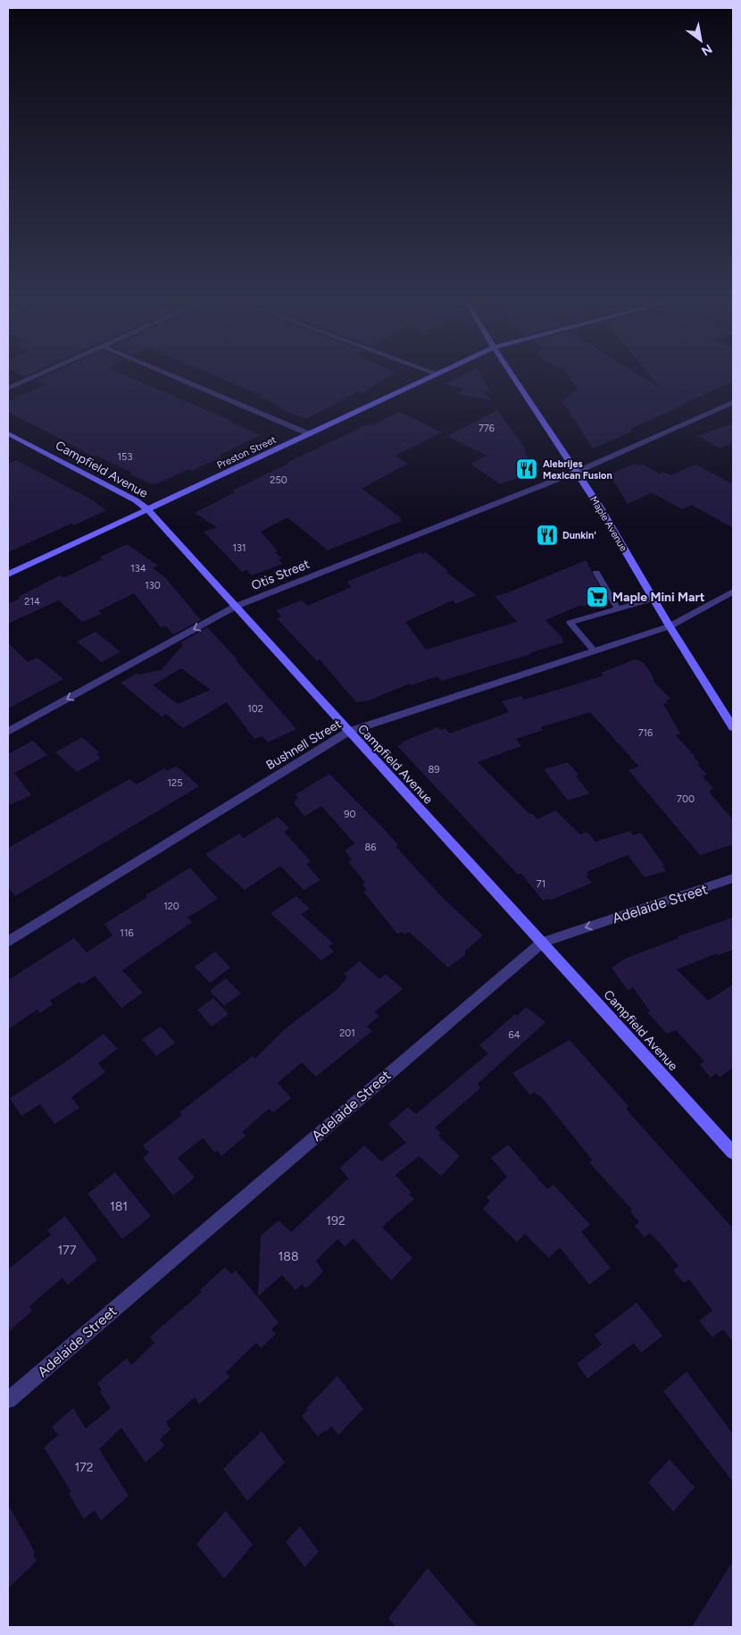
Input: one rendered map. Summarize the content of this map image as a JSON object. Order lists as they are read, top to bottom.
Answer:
{
  "streets": {
    "street": [
      "Preston Street",
      "Campfield Avenue",
      "Maple Avenue",
      "Otis Street",
      "Bushnell Street",
      "Adelaide Street"
    ]
  },
  "crossings": [
    ["Preston Street", "Campfield Avenue"],
    ["Campfield Avenue", "Otis Street"],
    ["Campfield Avenue", "Bushnell Street"],
    ["Campfield Avenue", "Adelaide Street"],
    ["Maple Avenue", "Otis Street"],
    ["Maple Avenue", "Bushnell Street"]
  ],
  "places": {
    "restaurant": ["Alebrijes Mexican Fusion", "Dunkin'"],
    "supermarket": ["Maple Mini Mart"]
  },
  "house_numbers": [
    "776",
    "153",
    "250",
    "131",
    "134",
    "130",
    "214",
    "102",
    "716",
    "89",
    "125",
    "700",
    "90",
    "86",
    "71",
    "120",
    "116",
    "201",
    "64",
    "181",
    "192",
    "177",
    "188",
    "172"
  ],
  "north": "bottom right"
}
